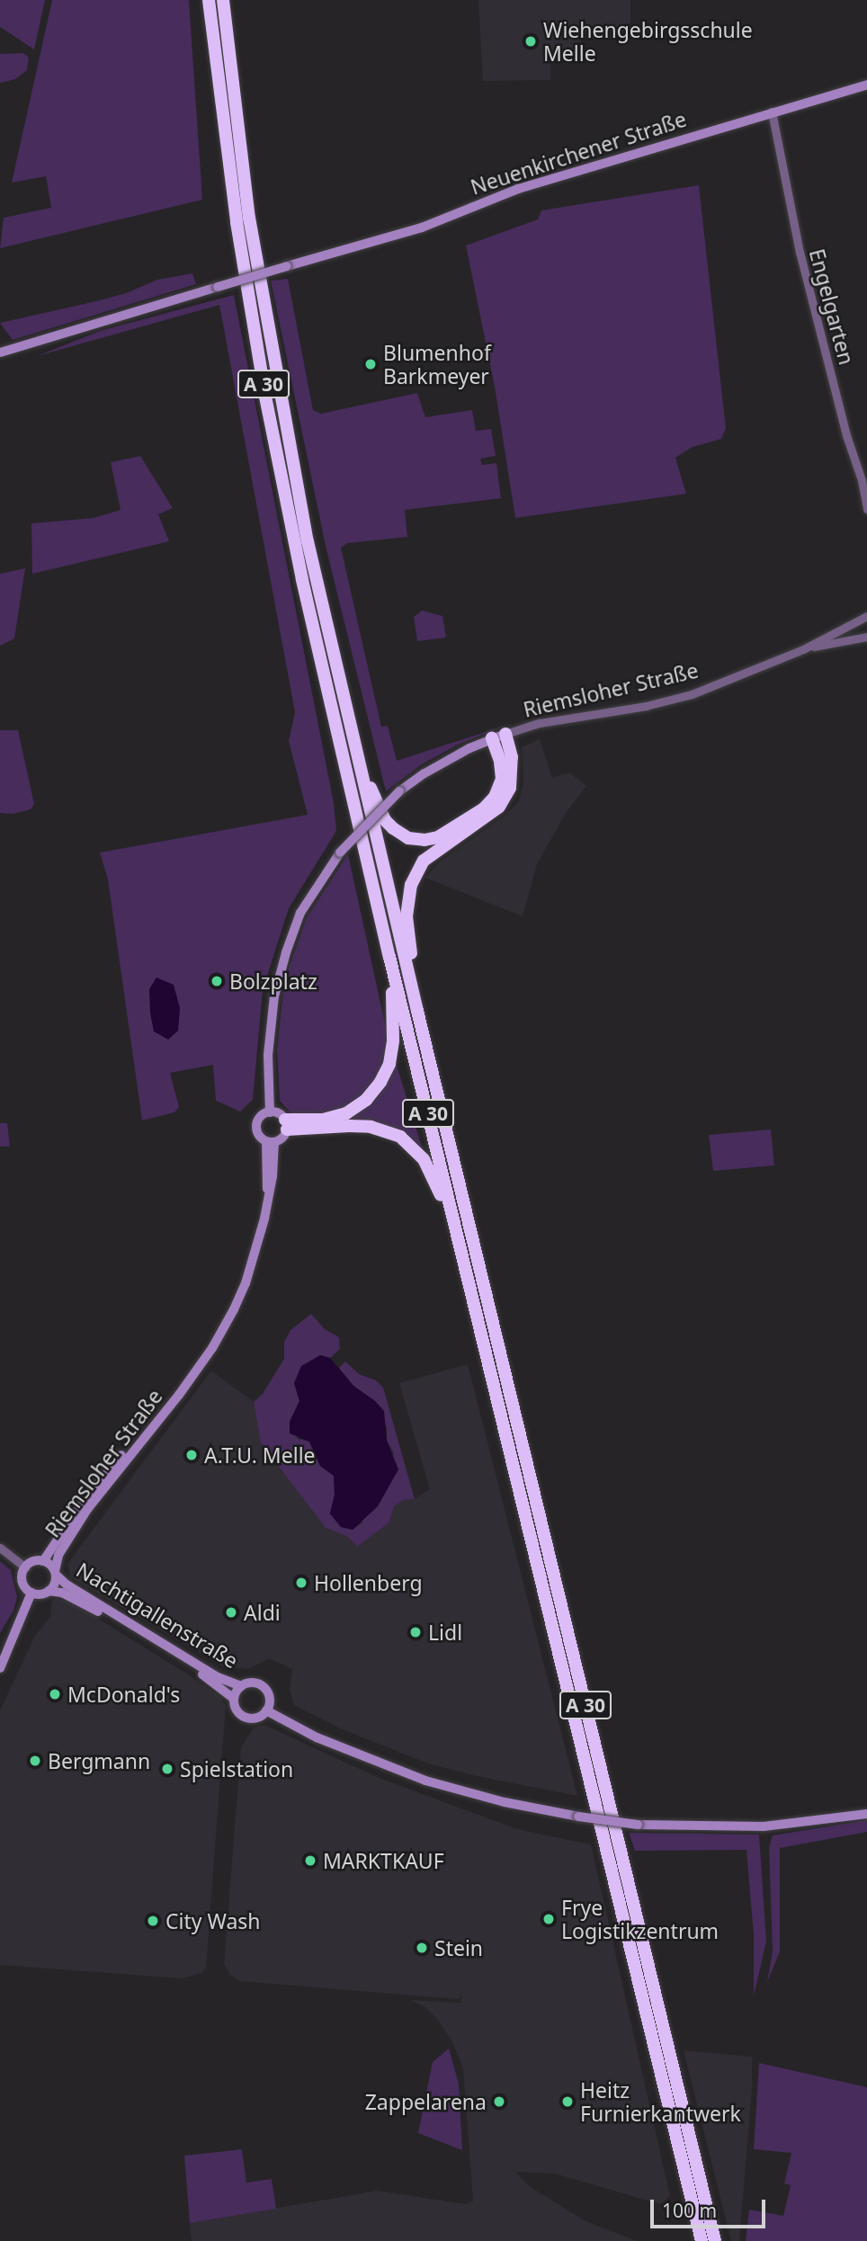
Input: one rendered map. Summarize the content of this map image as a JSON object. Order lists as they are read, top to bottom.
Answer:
{
  "streets": {
    "highway": ["A 30"],
    "main road": ["Neuenkirchener Straße", "Riemsloher Straße", "Nachtigallenstraße"],
    "street": ["Engelgarten"]
  },
  "crossings": [
    ["Neuenkirchener Straße", "Engelgarten"],
    ["Riemsloher Straße", "Nachtigallenstraße"]
  ],
  "places": [
    "Wiehengebirgsschule Melle",
    "Blumenhof Barkmeyer",
    "Bolzplatz",
    "A.T.U. Melle",
    "Hollenberg",
    "Aldi",
    "Lidl",
    "McDonald's",
    "Bergmann",
    "Spielstation",
    "MARKTKAUF",
    "Frye Logistikzentrum",
    "City Wash",
    "Stein",
    "Zappelarena",
    "Heitz Furnierkantwerk"
  ],
  "scale_bar": "100 m"
}
